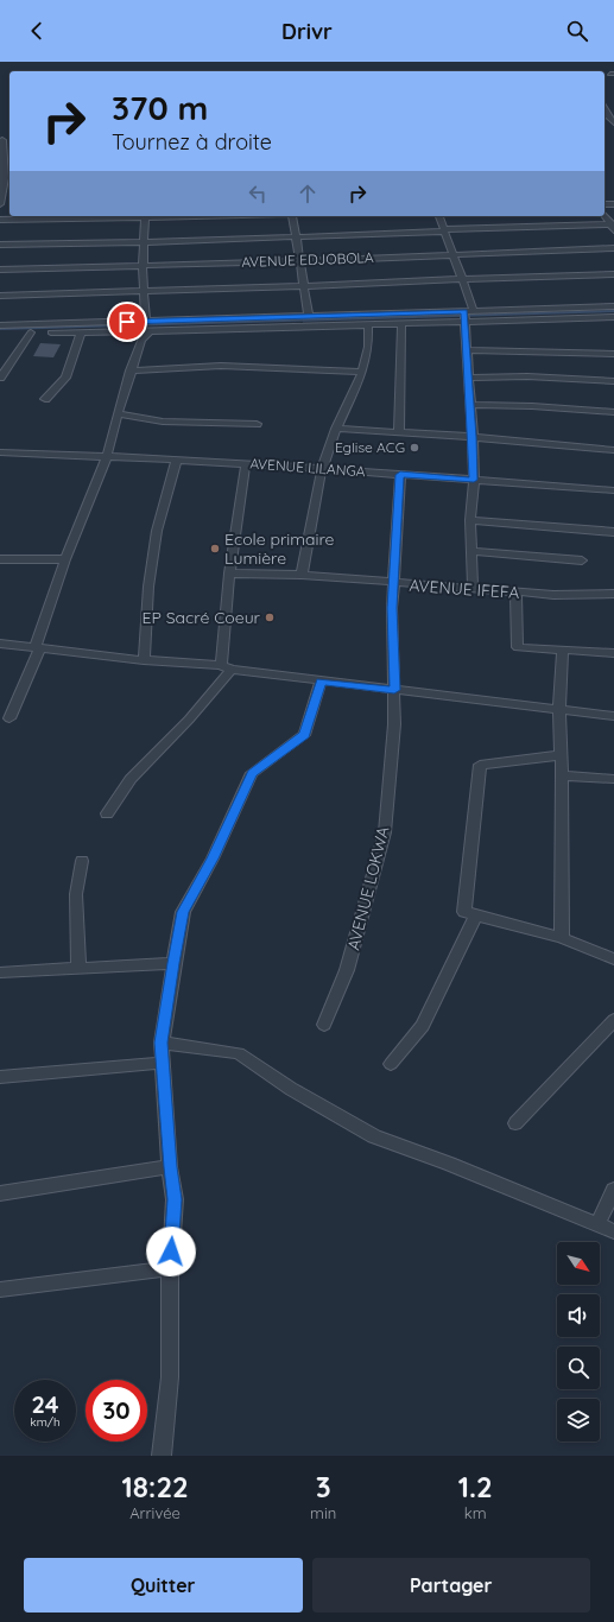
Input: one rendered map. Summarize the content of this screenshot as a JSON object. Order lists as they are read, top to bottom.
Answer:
{
  "streets": {
    "street": [
      "AVENUE EDJOBOLA",
      "AVENUE LILANGA",
      "AVENUE IFEFA",
      "AVENUE LOKWA"
    ]
  },
  "crossings": [
    ["AVENUE LILANGA", "AVENUE LOKWA"],
    ["AVENUE IFEFA", "AVENUE LOKWA"]
  ],
  "places": ["Eglise ACG", "Ecole primaire Lumière", "EP Sacré Coeur"],
  "north": "bottom right",
  "page": {
    "header": "Drivr",
    "turn": ["370 m", "Tournez à droite"],
    "speed": "24 km/h",
    "limit": "30",
    "eta": [
      "18:22",
      "Arrivée",
      "3",
      "min",
      "1.2",
      "km"
    ],
    "buttons": ["Quitter", "Partager"]
  }
}
